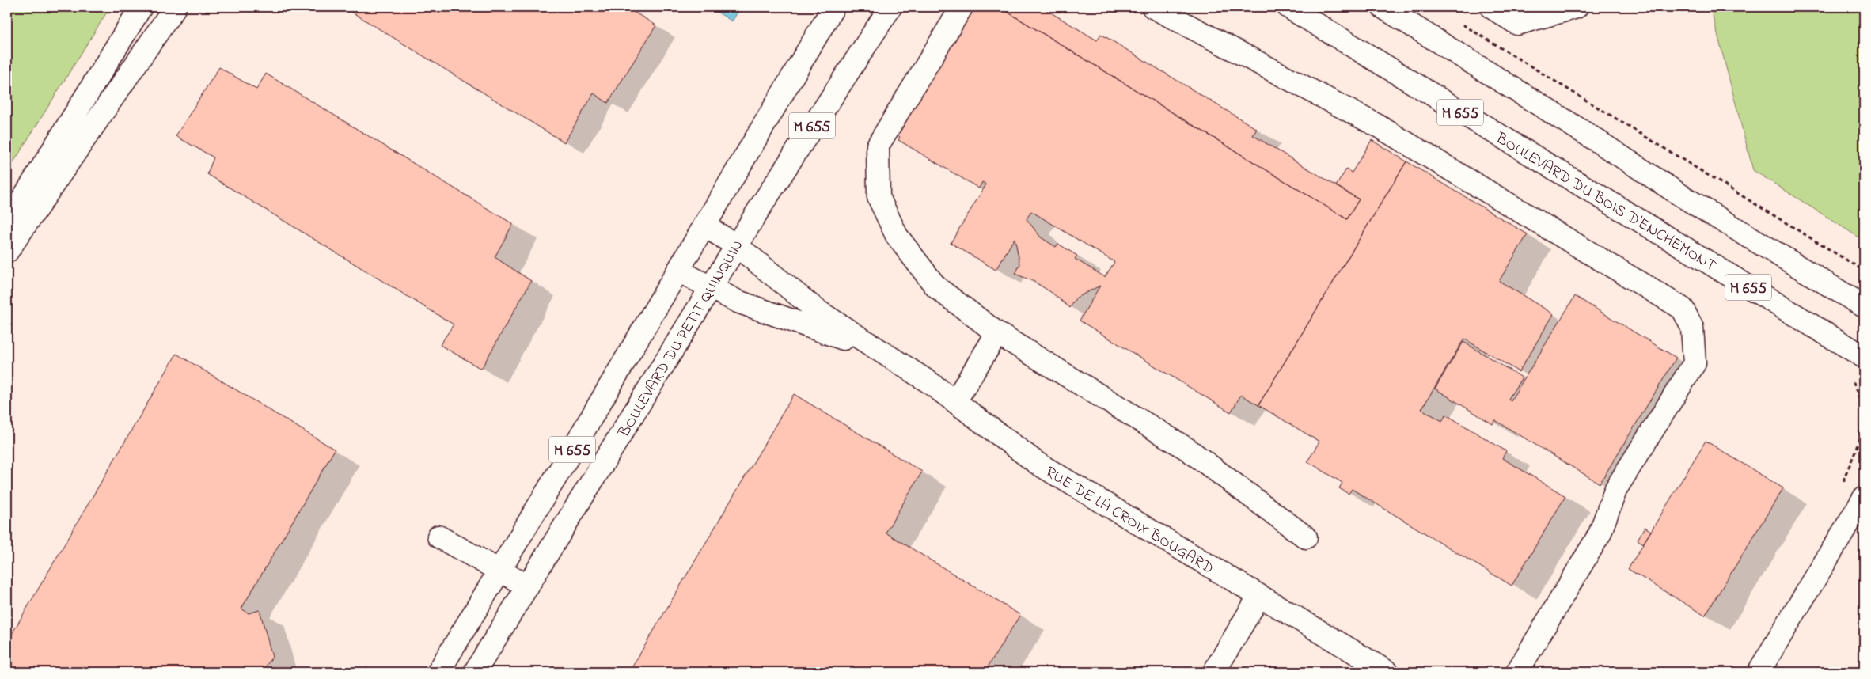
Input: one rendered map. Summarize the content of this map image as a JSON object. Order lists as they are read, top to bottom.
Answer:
{
  "streets": {
    "main road": [
      "M 655",
      "BOULEVARD DU BOIS D'ENCHEMONT",
      "BOULEVARD DU PETIT QUINQUIN",
      "RUE DE LA CROIX BOUGARD"
    ]
  }
}
